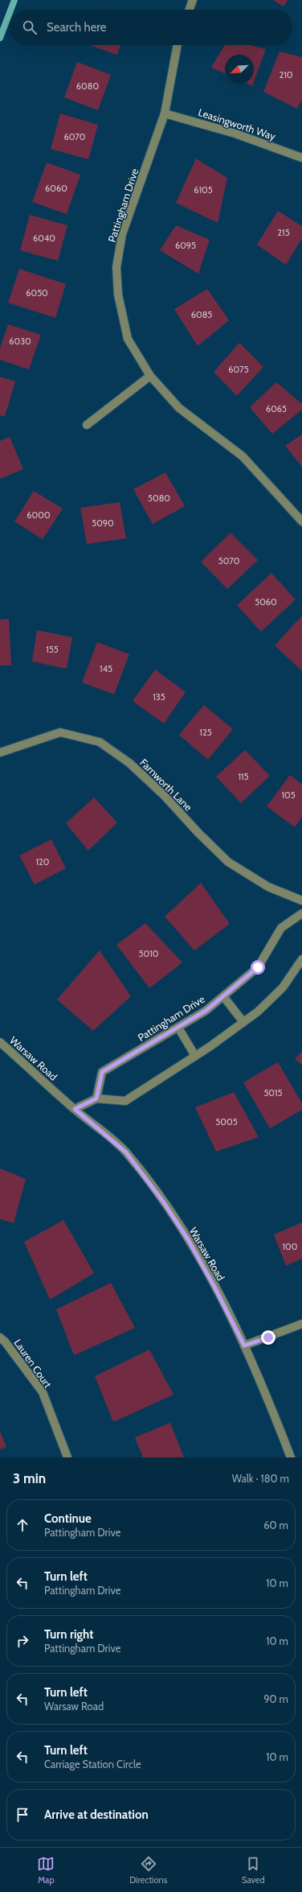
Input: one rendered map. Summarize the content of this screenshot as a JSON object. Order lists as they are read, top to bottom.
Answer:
{
  "streets": {
    "street": [
      "Leasingworth Way",
      "Pattingham Drive",
      "Farnworth Lane",
      "Warsaw Road",
      "Lauren Court"
    ]
  },
  "crossings": [
    ["Leasingworth Way", "Pattingham Drive"]
  ],
  "house_numbers": [
    "210",
    "6080",
    "6070",
    "6060",
    "6105",
    "215",
    "6040",
    "6095",
    "6050",
    "6085",
    "6030",
    "6075",
    "6065",
    "5080",
    "6000",
    "5090",
    "5070",
    "5060",
    "155",
    "145",
    "135",
    "125",
    "115",
    "105",
    "120",
    "5010",
    "5015",
    "5005",
    "100"
  ],
  "north": "bottom left",
  "page": {
    "search": "Search here",
    "heading": ["3 min", "Walk · 180 m"],
    "list": [
      ["Continue", "Pattingham Drive", "60 m"],
      ["Turn left", "Pattingham Drive", "10 m"],
      ["Turn right", "Pattingham Drive", "10 m"],
      ["Turn left", "Warsaw Road", "90 m"],
      ["Turn left", "Carriage Station Circle", "10 m"],
      "Arrive at destination"
    ],
    "nav": ["Map", "Directions", "Saved"]
  }
}
